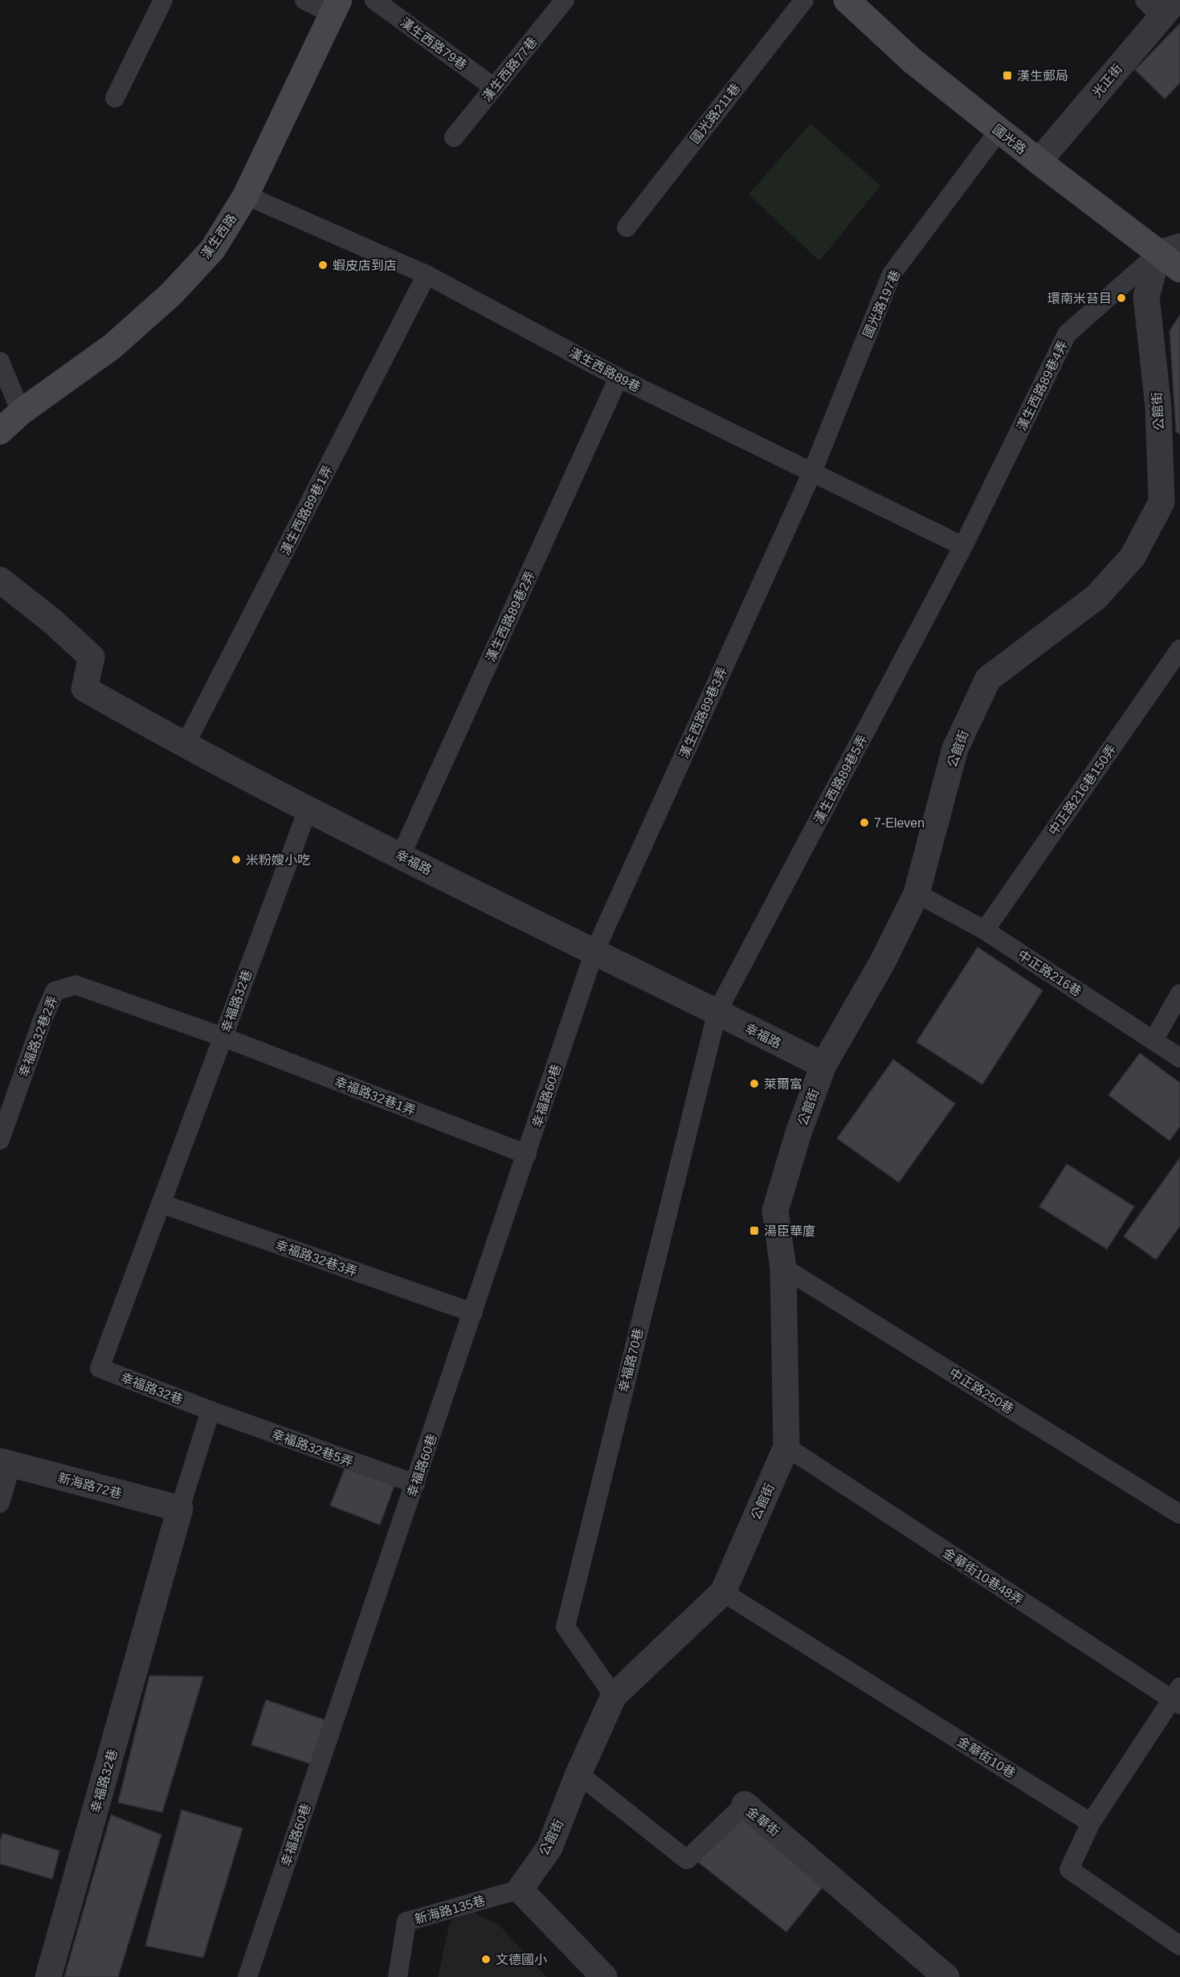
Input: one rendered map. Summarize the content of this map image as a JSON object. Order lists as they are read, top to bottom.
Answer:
{
  "streets": {
    "street": [
      "光正街",
      "國光路",
      "漢生西路",
      "公館街",
      "幸福路",
      "幸福路32巷",
      "新海路72巷",
      "金華街"
    ],
    "lane": [
      "漢生西路79巷",
      "漢生西路77巷",
      "國光路211巷",
      "國光路197巷",
      "漢生西路89巷",
      "漢生西路89巷4弄",
      "漢生西路89巷1弄",
      "漢生西路89巷2弄",
      "漢生西路89巷3弄",
      "漢生西路89巷5弄",
      "中正路216巷150弄",
      "中正路216巷",
      "幸福路32巷2弄",
      "幸福路32巷1弄",
      "幸福路60巷",
      "幸福路32巷3弄",
      "幸福路70巷",
      "中正路250巷",
      "幸福路32巷5弄",
      "金華街10巷48弄",
      "金華街10巷",
      "新海路135巷"
    ]
  },
  "crossings": [
    ["漢生西路79巷", "漢生西路77巷"],
    ["光正街", "國光路"],
    ["國光路", "國光路197巷"],
    ["國光路", "漢生西路89巷4弄"],
    ["國光路", "公館街"],
    ["漢生西路", "漢生西路89巷"],
    ["國光路197巷", "漢生西路89巷"],
    ["國光路197巷", "漢生西路89巷3弄"],
    ["漢生西路89巷", "漢生西路89巷4弄"],
    ["漢生西路89巷", "漢生西路89巷1弄"],
    ["漢生西路89巷", "漢生西路89巷2弄"],
    ["漢生西路89巷", "漢生西路89巷3弄"],
    ["漢生西路89巷", "漢生西路89巷5弄"],
    ["漢生西路89巷4弄", "公館街"],
    ["漢生西路89巷4弄", "漢生西路89巷5弄"],
    ["公館街", "幸福路"],
    ["公館街", "中正路216巷"],
    ["公館街", "幸福路70巷"],
    ["公館街", "中正路250巷"],
    ["公館街", "金華街10巷48弄"],
    ["公館街", "金華街10巷"],
    ["公館街", "金華街"],
    ["公館街", "新海路135巷"],
    ["漢生西路89巷1弄", "幸福路"],
    ["漢生西路89巷2弄", "幸福路"],
    ["漢生西路89巷3弄", "幸福路"],
    ["漢生西路89巷3弄", "幸福路60巷"],
    ["漢生西路89巷5弄", "幸福路"],
    ["漢生西路89巷5弄", "幸福路70巷"],
    ["中正路216巷150弄", "中正路216巷"],
    ["幸福路", "幸福路32巷"],
    ["幸福路", "幸福路60巷"],
    ["幸福路", "幸福路70巷"],
    ["幸福路32巷", "幸福路32巷2弄"],
    ["幸福路32巷", "幸福路32巷1弄"],
    ["幸福路32巷", "幸福路32巷3弄"],
    ["幸福路32巷", "幸福路32巷5弄"],
    ["幸福路32巷", "新海路72巷"],
    ["幸福路32巷2弄", "幸福路32巷1弄"],
    ["幸福路32巷1弄", "幸福路60巷"],
    ["幸福路60巷", "幸福路32巷3弄"],
    ["幸福路60巷", "幸福路32巷5弄"]
  ],
  "places": {
    "transit": ["漢生郵局", "湯臣華廈"],
    "other": [
      "蝦皮店到店",
      "環南米苔目",
      "7-Eleven",
      "米粉嫂小吃",
      "萊爾富",
      "文德國小"
    ]
  }
}
